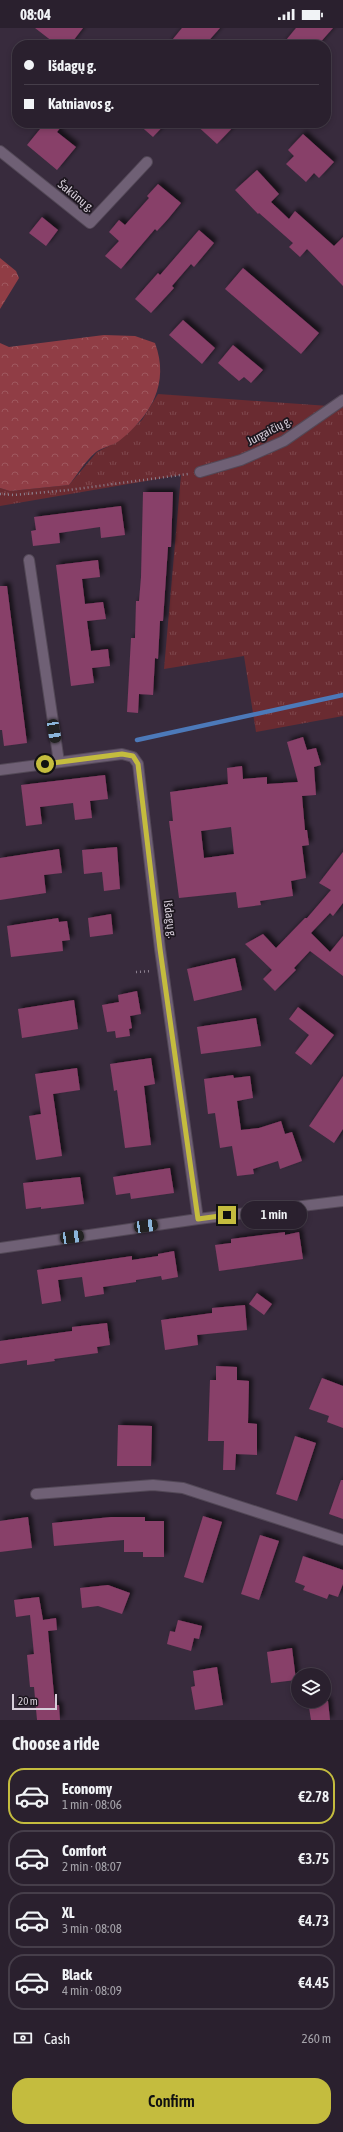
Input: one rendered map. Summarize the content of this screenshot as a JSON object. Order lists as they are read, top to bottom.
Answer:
{
  "streets": {
    "street": ["Šakūnų g.", "Jurgaičių g.", "Išdagų g."]
  },
  "scale_bar": "20 m",
  "page": {
    "status": "08:04",
    "banner": ["Išdagų g.", "Katniavos g."],
    "bubble": "1 min",
    "scale": "20 m",
    "heading": "Choose a ride",
    "list": [
      {
        "name": "Economy",
        "note": "1 min · 08:06",
        "value": "€2.78"
      },
      {
        "name": "Comfort",
        "note": "2 min · 08:07",
        "value": "€3.75"
      },
      {
        "name": "XL",
        "note": "3 min · 08:08",
        "value": "€4.73"
      },
      {
        "name": "Black",
        "note": "4 min · 08:09",
        "value": "€4.45"
      }
    ],
    "pay": ["Cash", "260 m"],
    "buttons": "Confirm"
  }
}
